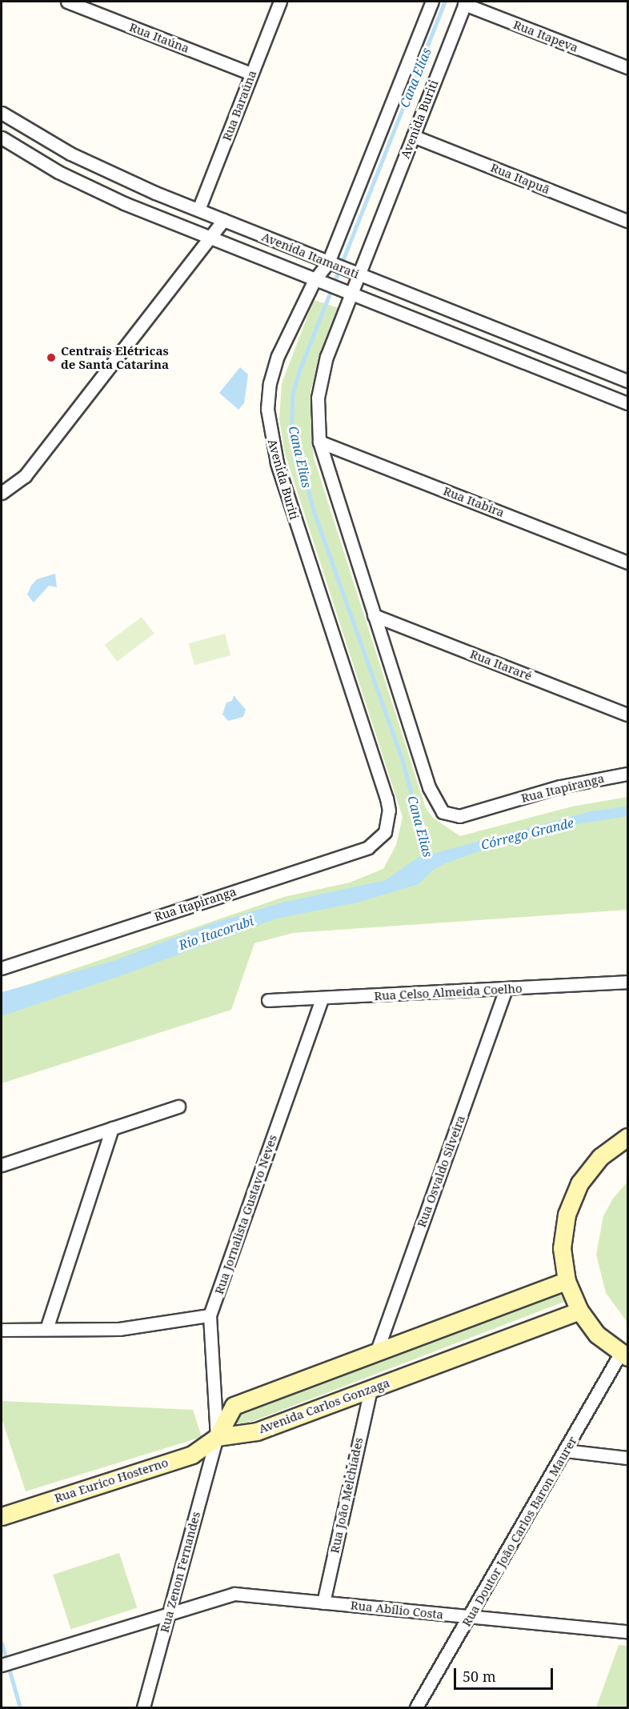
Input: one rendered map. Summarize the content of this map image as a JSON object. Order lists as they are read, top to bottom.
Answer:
{
  "streets": {
    "street": [
      "Rua Itapeva",
      "Rua Itaúna",
      "Rua Baraúna",
      "Avenida Buriti",
      "Rua Itapuã",
      "Avenida Itamarati",
      "Rua Itabira",
      "Rua Itararé",
      "Rua Itapiranga",
      "Rua Celso Almeida Coelho",
      "Rua Osvaldo Silveira",
      "Rua Jornalista Gustavo Neves",
      "Avenida Carlos Gonzaga",
      "Rua Eurico Hosterno",
      "Rua João Melchíades",
      "Rua Doutor João Carlos Baron Maurer",
      "Rua Zenon Fernandes",
      "Rua Abílio Costa"
    ]
  },
  "crossings": [
    ["Rua Itapeva", "Avenida Buriti"],
    ["Rua Itaúna", "Rua Baraúna"],
    ["Rua Baraúna", "Avenida Itamarati"],
    ["Avenida Buriti", "Rua Itapuã"],
    ["Avenida Buriti", "Avenida Itamarati"],
    ["Avenida Buriti", "Rua Itabira"],
    ["Avenida Buriti", "Rua Itararé"],
    ["Avenida Buriti", "Rua Itapiranga"],
    ["Rua Celso Almeida Coelho", "Rua Osvaldo Silveira"],
    ["Rua Celso Almeida Coelho", "Rua Jornalista Gustavo Neves"],
    ["Rua Jornalista Gustavo Neves", "Avenida Carlos Gonzaga"],
    ["Rua Jornalista Gustavo Neves", "Rua Eurico Hosterno"],
    ["Rua Jornalista Gustavo Neves", "Rua Zenon Fernandes"],
    ["Avenida Carlos Gonzaga", "Rua Eurico Hosterno"],
    ["Avenida Carlos Gonzaga", "Rua João Melchíades"],
    ["Avenida Carlos Gonzaga", "Rua Zenon Fernandes"],
    ["Rua Eurico Hosterno", "Rua Zenon Fernandes"],
    ["Rua João Melchíades", "Rua Abílio Costa"],
    ["Rua Doutor João Carlos Baron Maurer", "Rua Abílio Costa"],
    ["Rua Zenon Fernandes", "Rua Abílio Costa"]
  ],
  "water": ["Cana Elias", "Córrego Grande", "Rio Itacorubi"],
  "places": ["Centrais Elétricas de Santa Catarina"],
  "scale_bar": "50 m"
}
